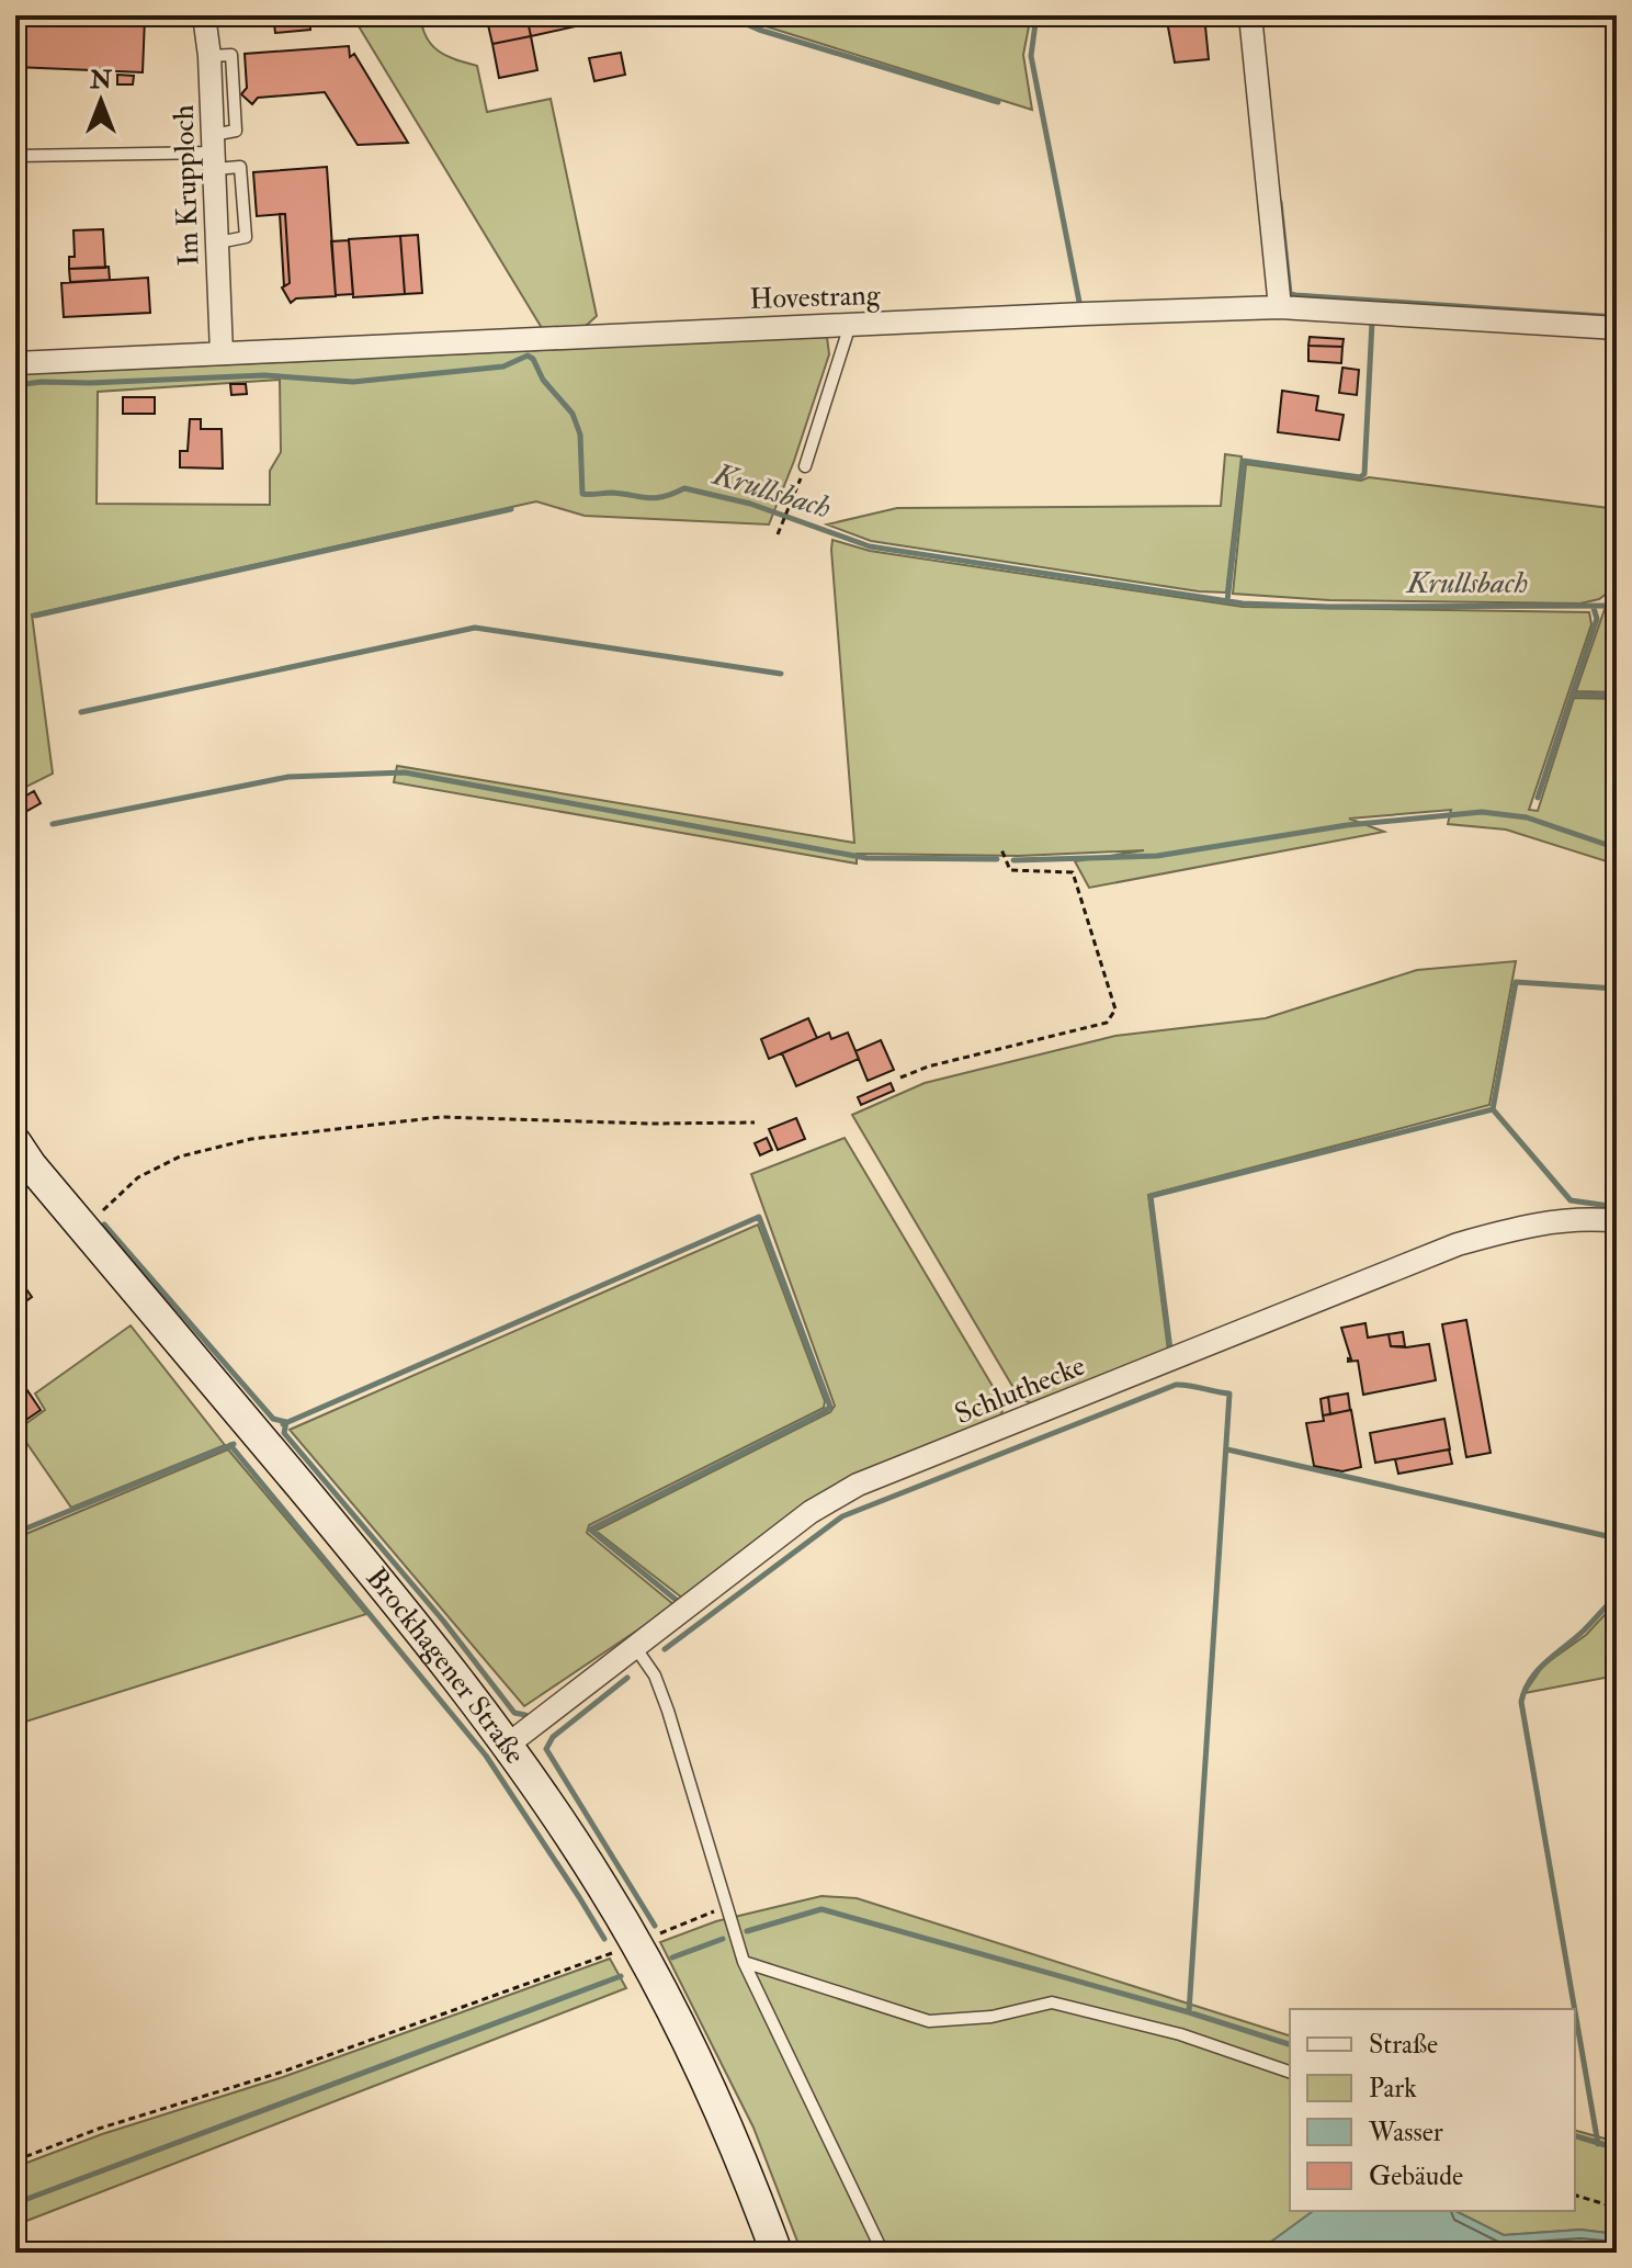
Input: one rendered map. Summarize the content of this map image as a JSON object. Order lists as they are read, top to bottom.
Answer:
{
  "streets": {
    "main road": ["Brockhagener Straße"],
    "street": ["Im Krupploch", "Hovestrang", "Schluthecke"]
  },
  "crossings": [
    ["Im Krupploch", "Hovestrang"],
    ["Schluthecke", "Brockhagener Straße"]
  ],
  "water": ["Krullsbach"],
  "legend": [
    "Straße",
    "Park",
    "Wasser",
    "Gebäude"
  ],
  "north": "top"
}
